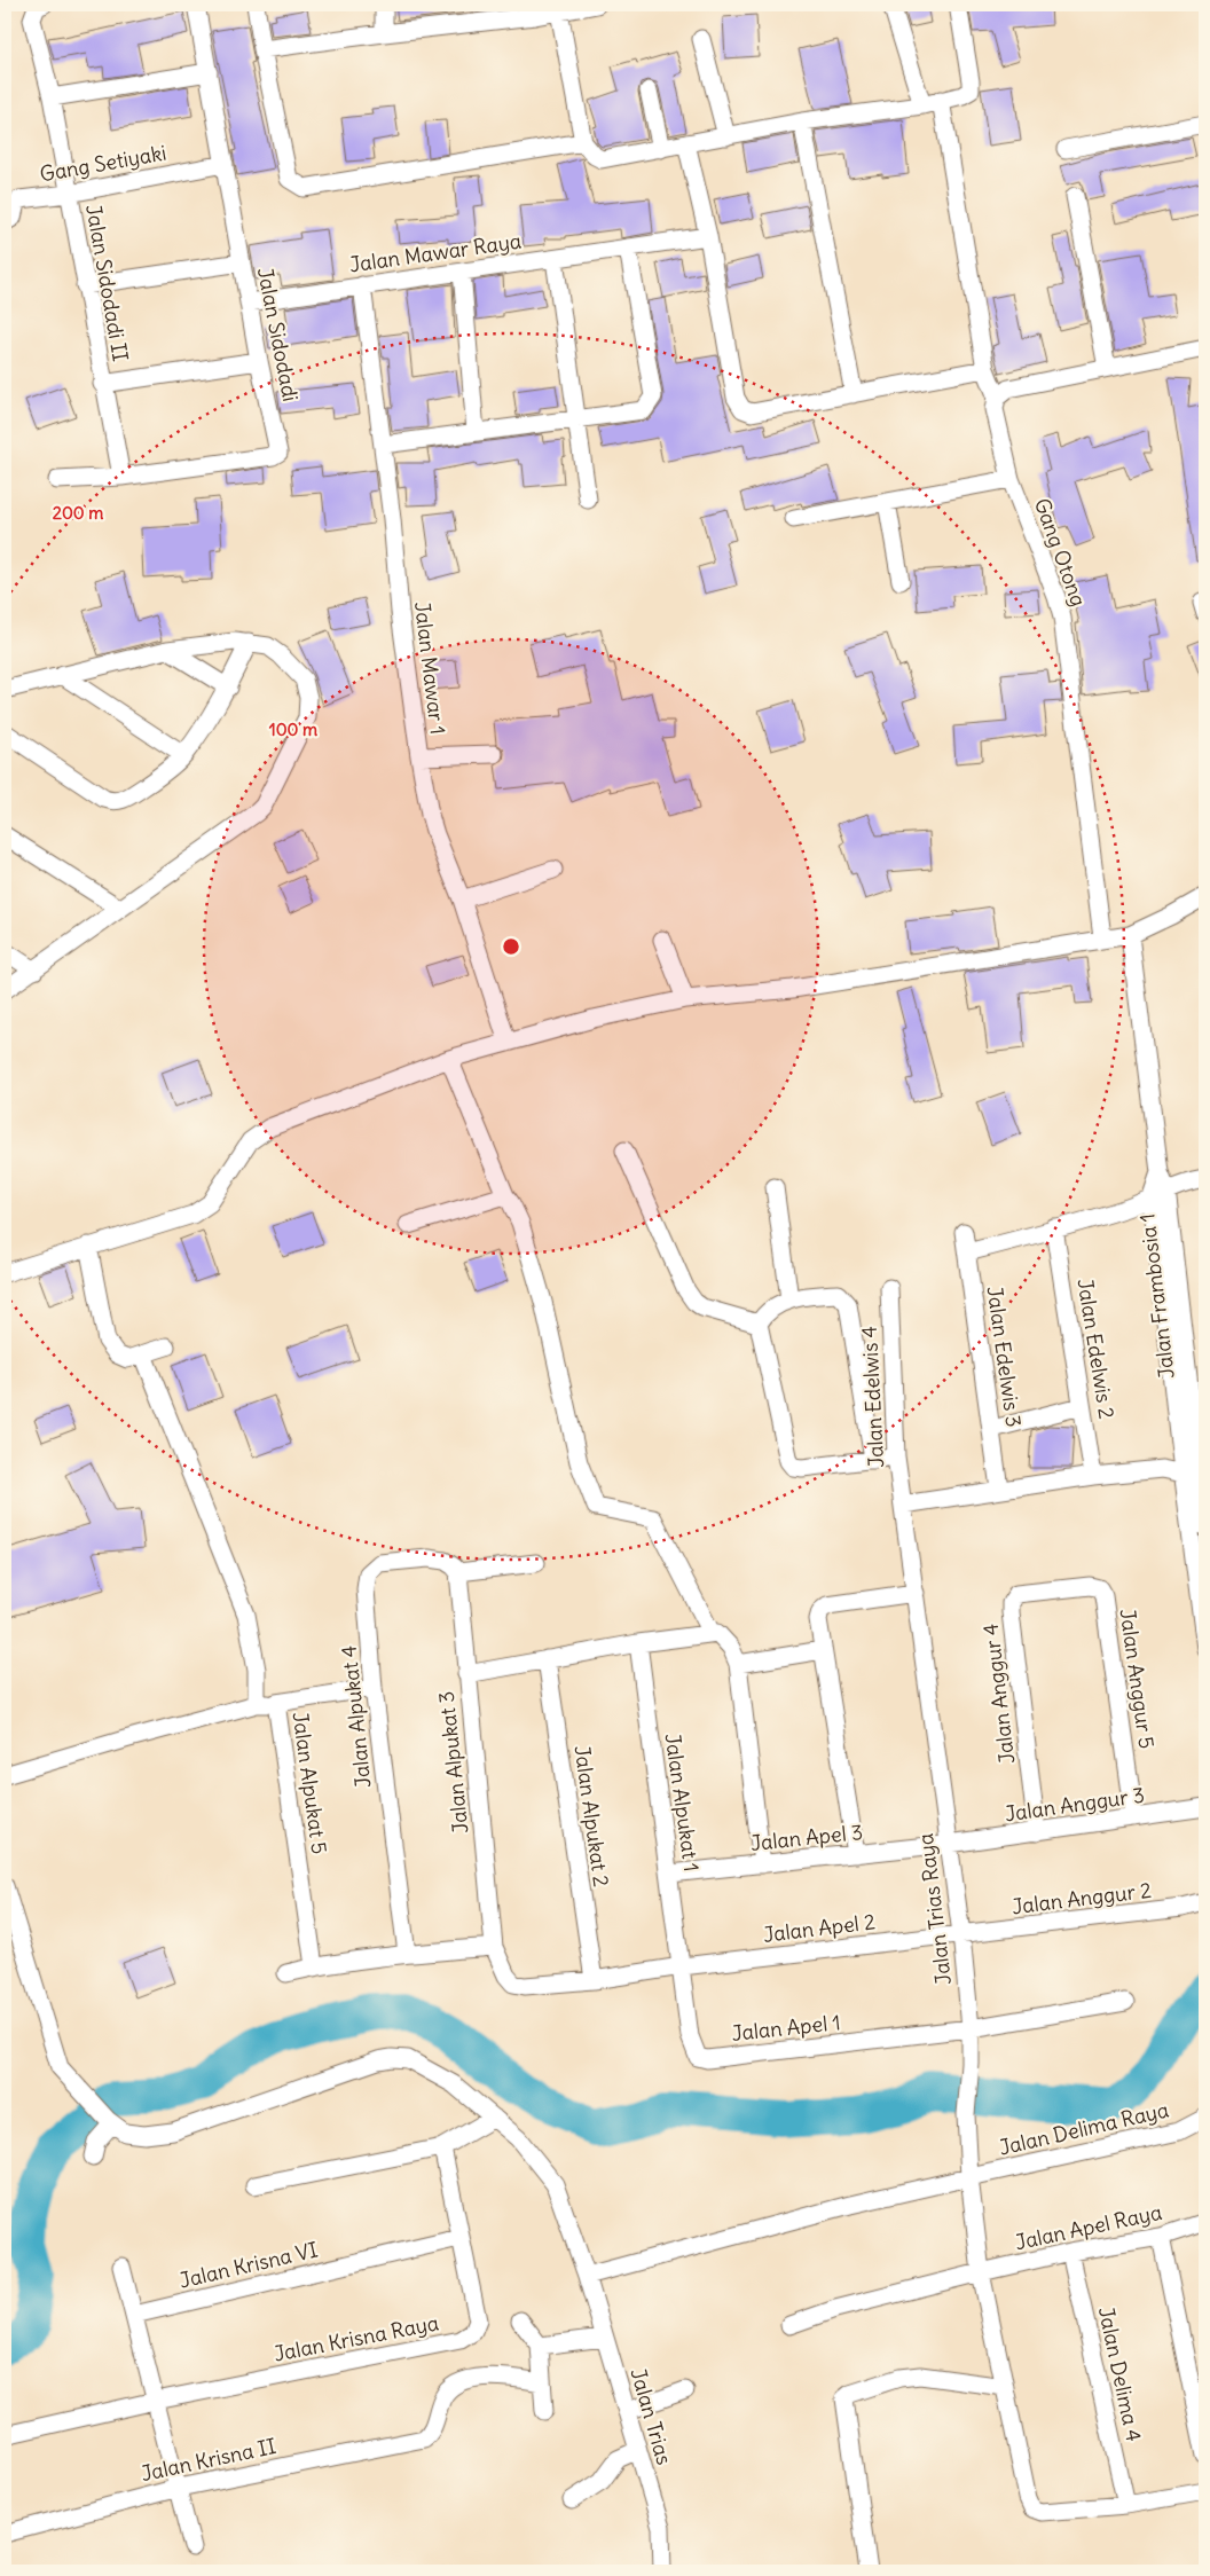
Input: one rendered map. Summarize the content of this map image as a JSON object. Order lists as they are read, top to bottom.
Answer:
{
  "streets": {
    "street": [
      "Gang Setiyaki",
      "Jalan Mawar Raya",
      "Jalan Sidodadi II",
      "Jalan Sidodadi",
      "Gang Otong",
      "Jalan Mawar 1",
      "Jalan Frambosia 1",
      "Jalan Edelwis 2",
      "Jalan Edelwis 3",
      "Jalan Edelwis 4",
      "Jalan Anggur 5",
      "Jalan Anggur 4",
      "Jalan Alpukat 4",
      "Jalan Alpukat 3",
      "Jalan Alpukat 5",
      "Jalan Alpukat 1",
      "Jalan Anggur 3",
      "Jalan Alpukat 2",
      "Jalan Apel 3",
      "Jalan Anggur 2",
      "Jalan Trias Raya",
      "Jalan Apel 2",
      "Jalan Apel 1",
      "Jalan Delima Raya",
      "Jalan Apel Raya",
      "Jalan Krisna VI",
      "Jalan Krisna Raya",
      "Jalan Delima 4",
      "Jalan Trias",
      "Jalan Krisna II"
    ]
  },
  "crossings": [
    ["Gang Setiyaki", "Jalan Sidodadi II"],
    ["Gang Setiyaki", "Jalan Sidodadi"],
    ["Jalan Mawar Raya", "Jalan Sidodadi"],
    ["Jalan Mawar Raya", "Jalan Mawar 1"],
    ["Jalan Sidodadi II", "Jalan Sidodadi"],
    ["Jalan Edelwis 4", "Jalan Trias Raya"],
    ["Jalan Anggur 5", "Jalan Anggur 4"],
    ["Jalan Anggur 5", "Jalan Anggur 3"],
    ["Jalan Anggur 4", "Jalan Anggur 3"],
    ["Jalan Alpukat 4", "Jalan Alpukat 3"],
    ["Jalan Alpukat 4", "Jalan Alpukat 5"],
    ["Jalan Alpukat 3", "Jalan Alpukat 2"],
    ["Jalan Alpukat 3", "Jalan Apel 2"],
    ["Jalan Alpukat 1", "Jalan Apel 3"],
    ["Jalan Alpukat 1", "Jalan Apel 2"],
    ["Jalan Alpukat 1", "Jalan Apel 1"],
    ["Jalan Anggur 3", "Jalan Apel 3"],
    ["Jalan Anggur 3", "Jalan Trias Raya"],
    ["Jalan Alpukat 2", "Jalan Apel 2"],
    ["Jalan Apel 3", "Jalan Trias Raya"],
    ["Jalan Anggur 2", "Jalan Trias Raya"],
    ["Jalan Anggur 2", "Jalan Apel 2"],
    ["Jalan Trias Raya", "Jalan Apel 2"],
    ["Jalan Trias Raya", "Jalan Apel 1"],
    ["Jalan Trias Raya", "Jalan Delima Raya"],
    ["Jalan Trias Raya", "Jalan Apel Raya"],
    ["Jalan Trias Raya", "Jalan Delima 4"],
    ["Jalan Apel 2", "Jalan Apel 1"],
    ["Jalan Apel Raya", "Jalan Delima 4"],
    ["Jalan Krisna VI", "Jalan Krisna Raya"]
  ],
  "rings": ["200 m", "100 m"]
}
